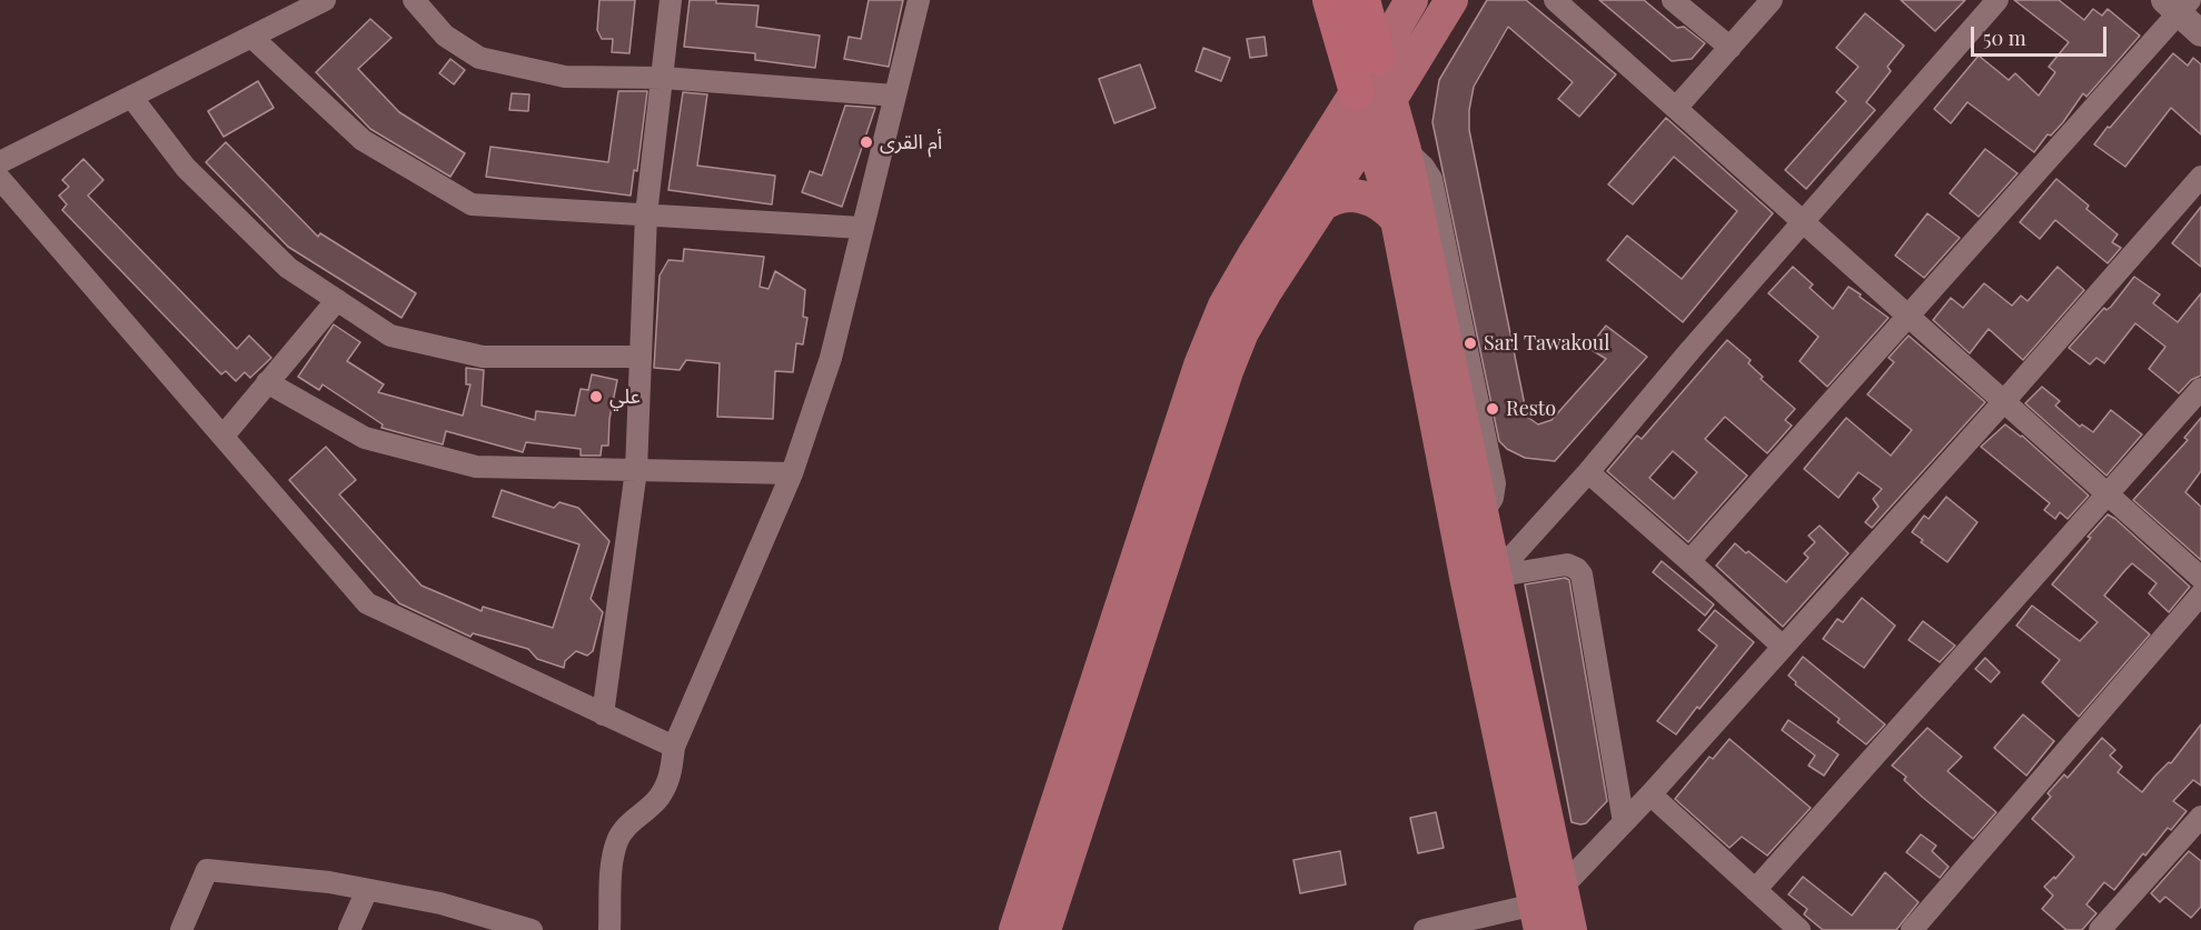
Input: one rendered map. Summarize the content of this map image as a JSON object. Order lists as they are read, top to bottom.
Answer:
{
  "places": [
    "أم القرى",
    "Sarl Tawakoul",
    "علي",
    "Resto"
  ],
  "scale_bar": "50 m"
}
